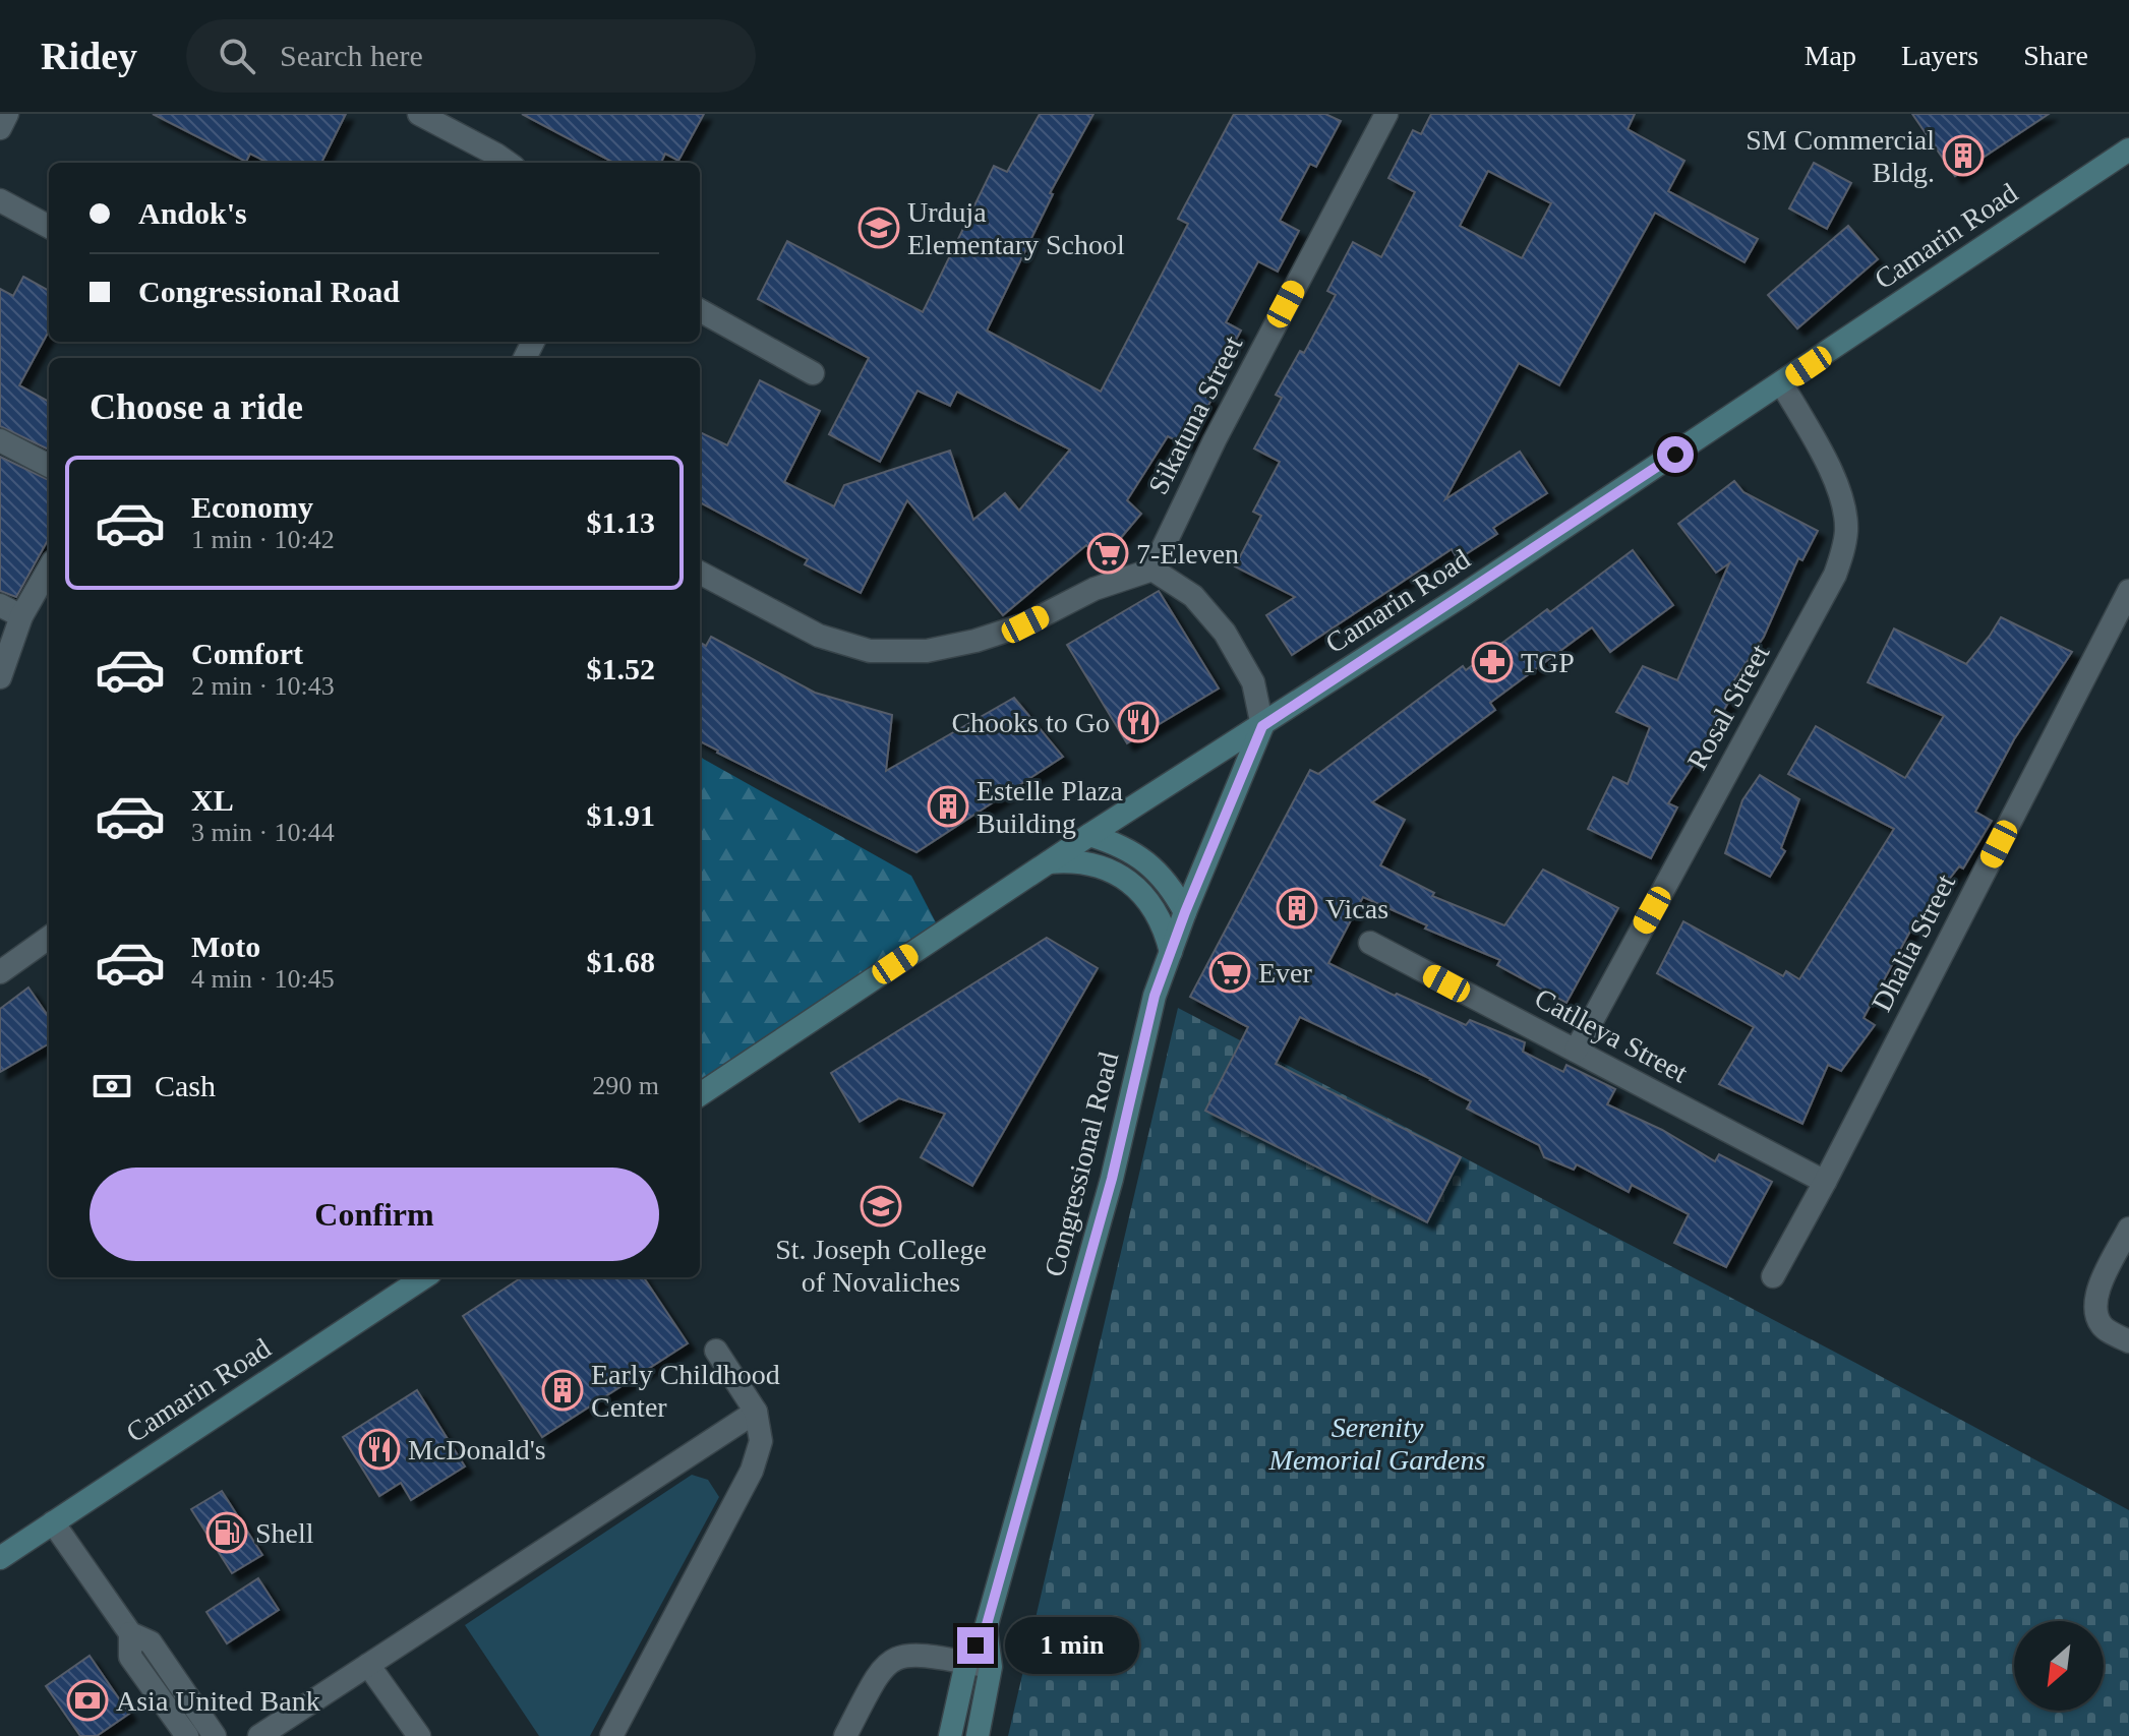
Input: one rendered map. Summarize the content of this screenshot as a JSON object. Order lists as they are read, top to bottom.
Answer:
{
  "streets": {
    "main road": ["Camarin Road", "Congressional Road"],
    "street": [
      "Sikatuna Street",
      "Rosal Street",
      "Dhalia Street",
      "Catlleya Street"
    ]
  },
  "crossings": [
    ["Camarin Road", "Rosal Street"],
    ["Camarin Road", "Congressional Road"],
    ["Rosal Street", "Catlleya Street"],
    ["Dhalia Street", "Catlleya Street"]
  ],
  "parks": ["Serenity Memorial Gardens"],
  "places": {
    "building": [
      "SM Commercial Bldg.",
      "Estelle Plaza Building",
      "Vicas",
      "Early Childhood Center"
    ],
    "school or university": ["Urduja Elementary School", "St. Joseph College of Novaliches"],
    "supermarket": ["7-Eleven", "Ever"],
    "pharmacy": ["TGP"],
    "restaurant": ["Chooks to Go", "McDonald's"],
    "fuel station": ["Shell"],
    "bank": ["Asia United Bank"]
  },
  "north": "bottom left",
  "page": {
    "header": "Ridey",
    "search": "Search here",
    "nav": ["Map", "Layers", "Share"],
    "banner": ["Andok's", "Congressional Road"],
    "heading": "Choose a ride",
    "list": [
      {
        "name": "Economy",
        "note": "1 min · 10:42",
        "value": "$1.13"
      },
      {
        "name": "Comfort",
        "note": "2 min · 10:43",
        "value": "$1.52"
      },
      {
        "name": "XL",
        "note": "3 min · 10:44",
        "value": "$1.91"
      },
      {
        "name": "Moto",
        "note": "4 min · 10:45",
        "value": "$1.68"
      }
    ],
    "pay": ["Cash", "290 m"],
    "buttons": "Confirm",
    "bubble": "1 min"
  }
}
